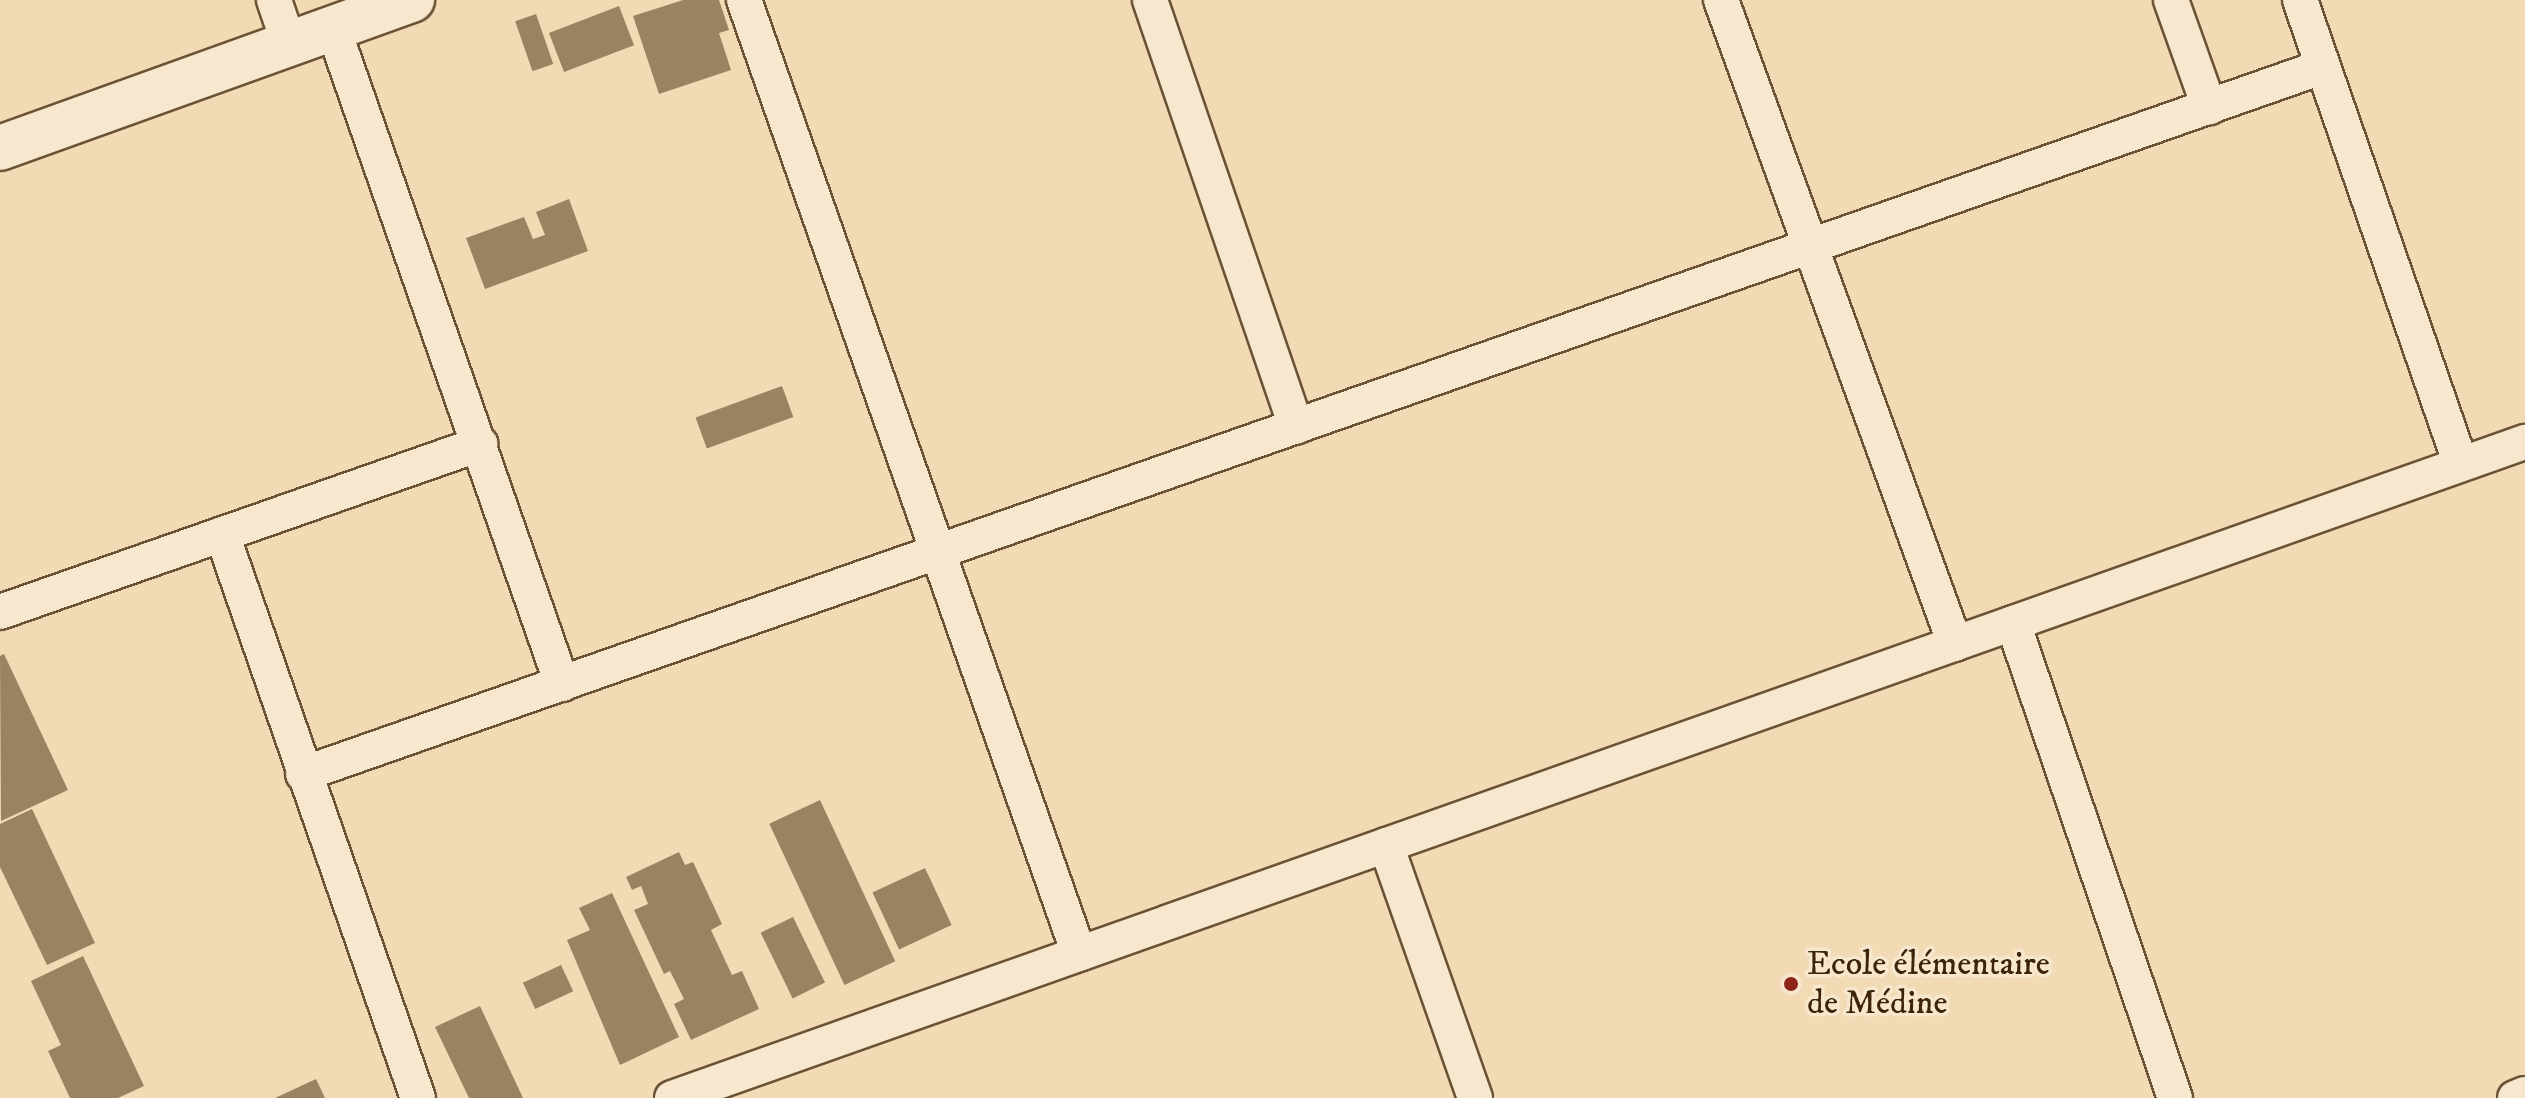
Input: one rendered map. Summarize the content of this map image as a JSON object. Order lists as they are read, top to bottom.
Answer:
{
  "places": ["Ecole élémentaire de Médine"]
}
